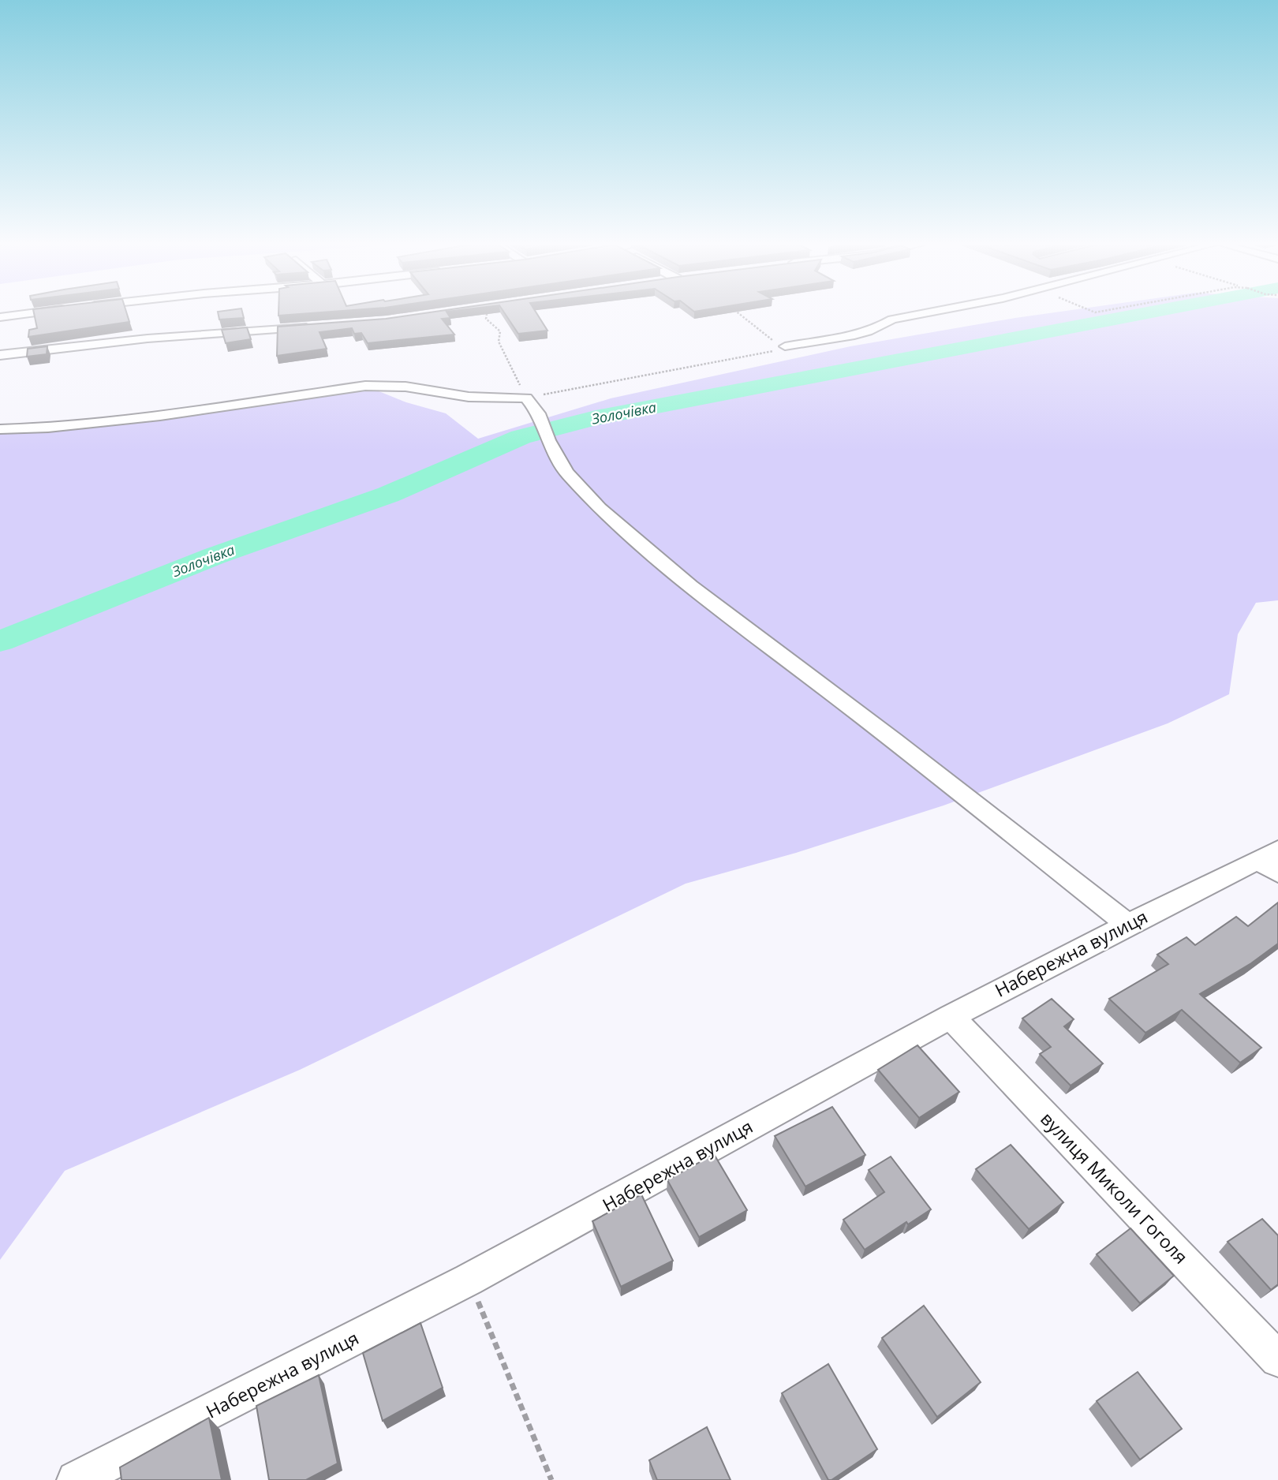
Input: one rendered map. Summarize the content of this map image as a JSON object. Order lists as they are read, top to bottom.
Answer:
{
  "streets": {
    "street": ["Набережна вулиця", "вулиця Миколи Гоголя"]
  },
  "crossings": [
    ["Набережна вулиця", "вулиця Миколи Гоголя"]
  ],
  "water": ["Золочівка"]
}
